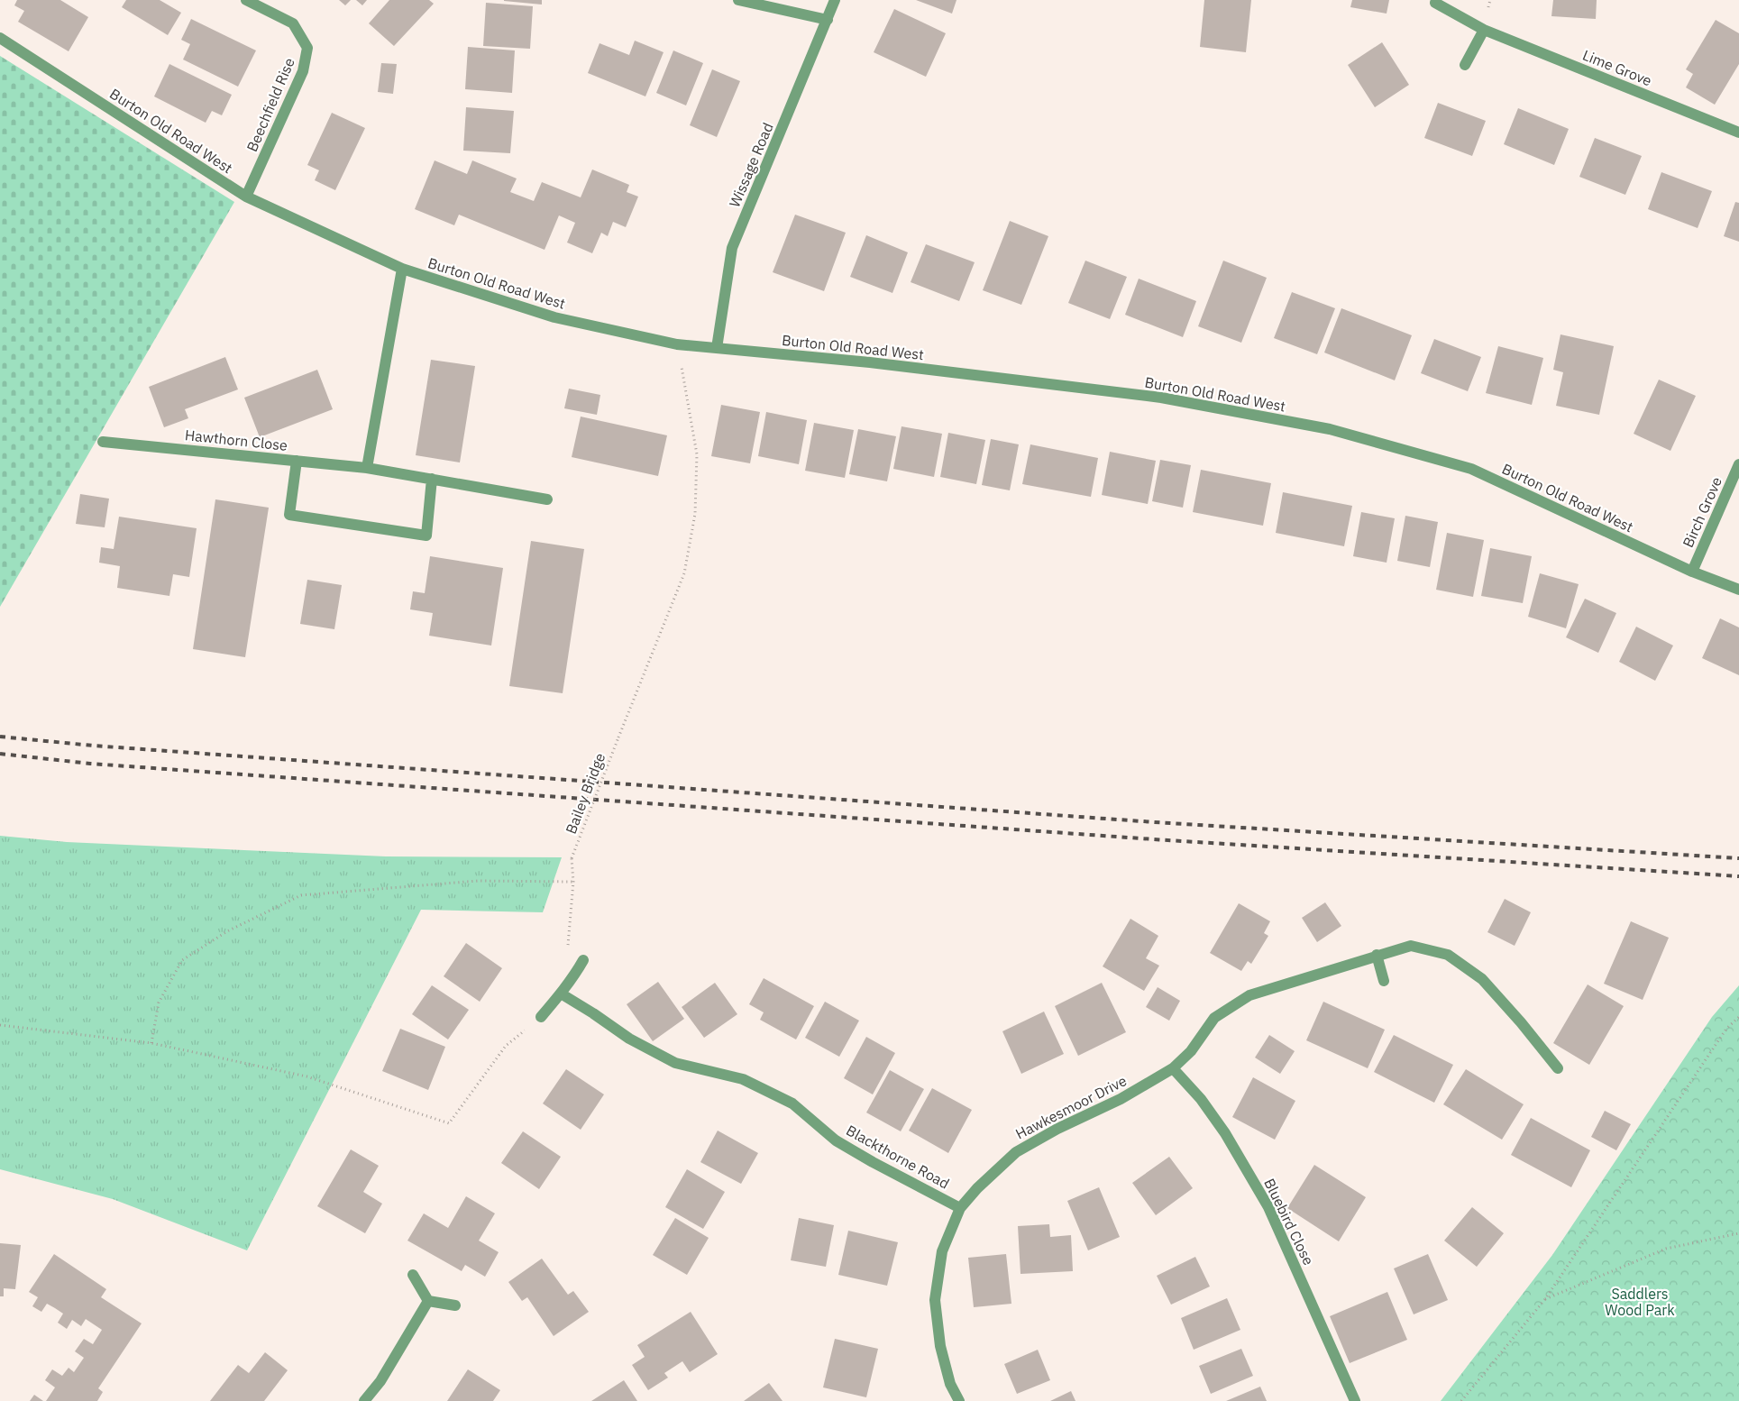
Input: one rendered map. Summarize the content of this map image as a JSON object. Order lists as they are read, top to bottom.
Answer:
{
  "streets": {
    "street": [
      "Lime Grove",
      "Beechfield Rise",
      "Burton Old Road West",
      "Wissage Road",
      "Hawthorn Close",
      "Birch Grove",
      "Hawkesmoor Drive",
      "Blackthorne Road",
      "Bluebird Close"
    ],
    "path": ["Bailey Bridge"]
  },
  "crossings": [
    ["Beechfield Rise", "Burton Old Road West"],
    ["Burton Old Road West", "Wissage Road"],
    ["Burton Old Road West", "Birch Grove"],
    ["Burton Old Road West", "Bailey Bridge"],
    ["Hawkesmoor Drive", "Blackthorne Road"],
    ["Hawkesmoor Drive", "Bluebird Close"]
  ],
  "parks": ["Saddlers Wood Park"]
}
